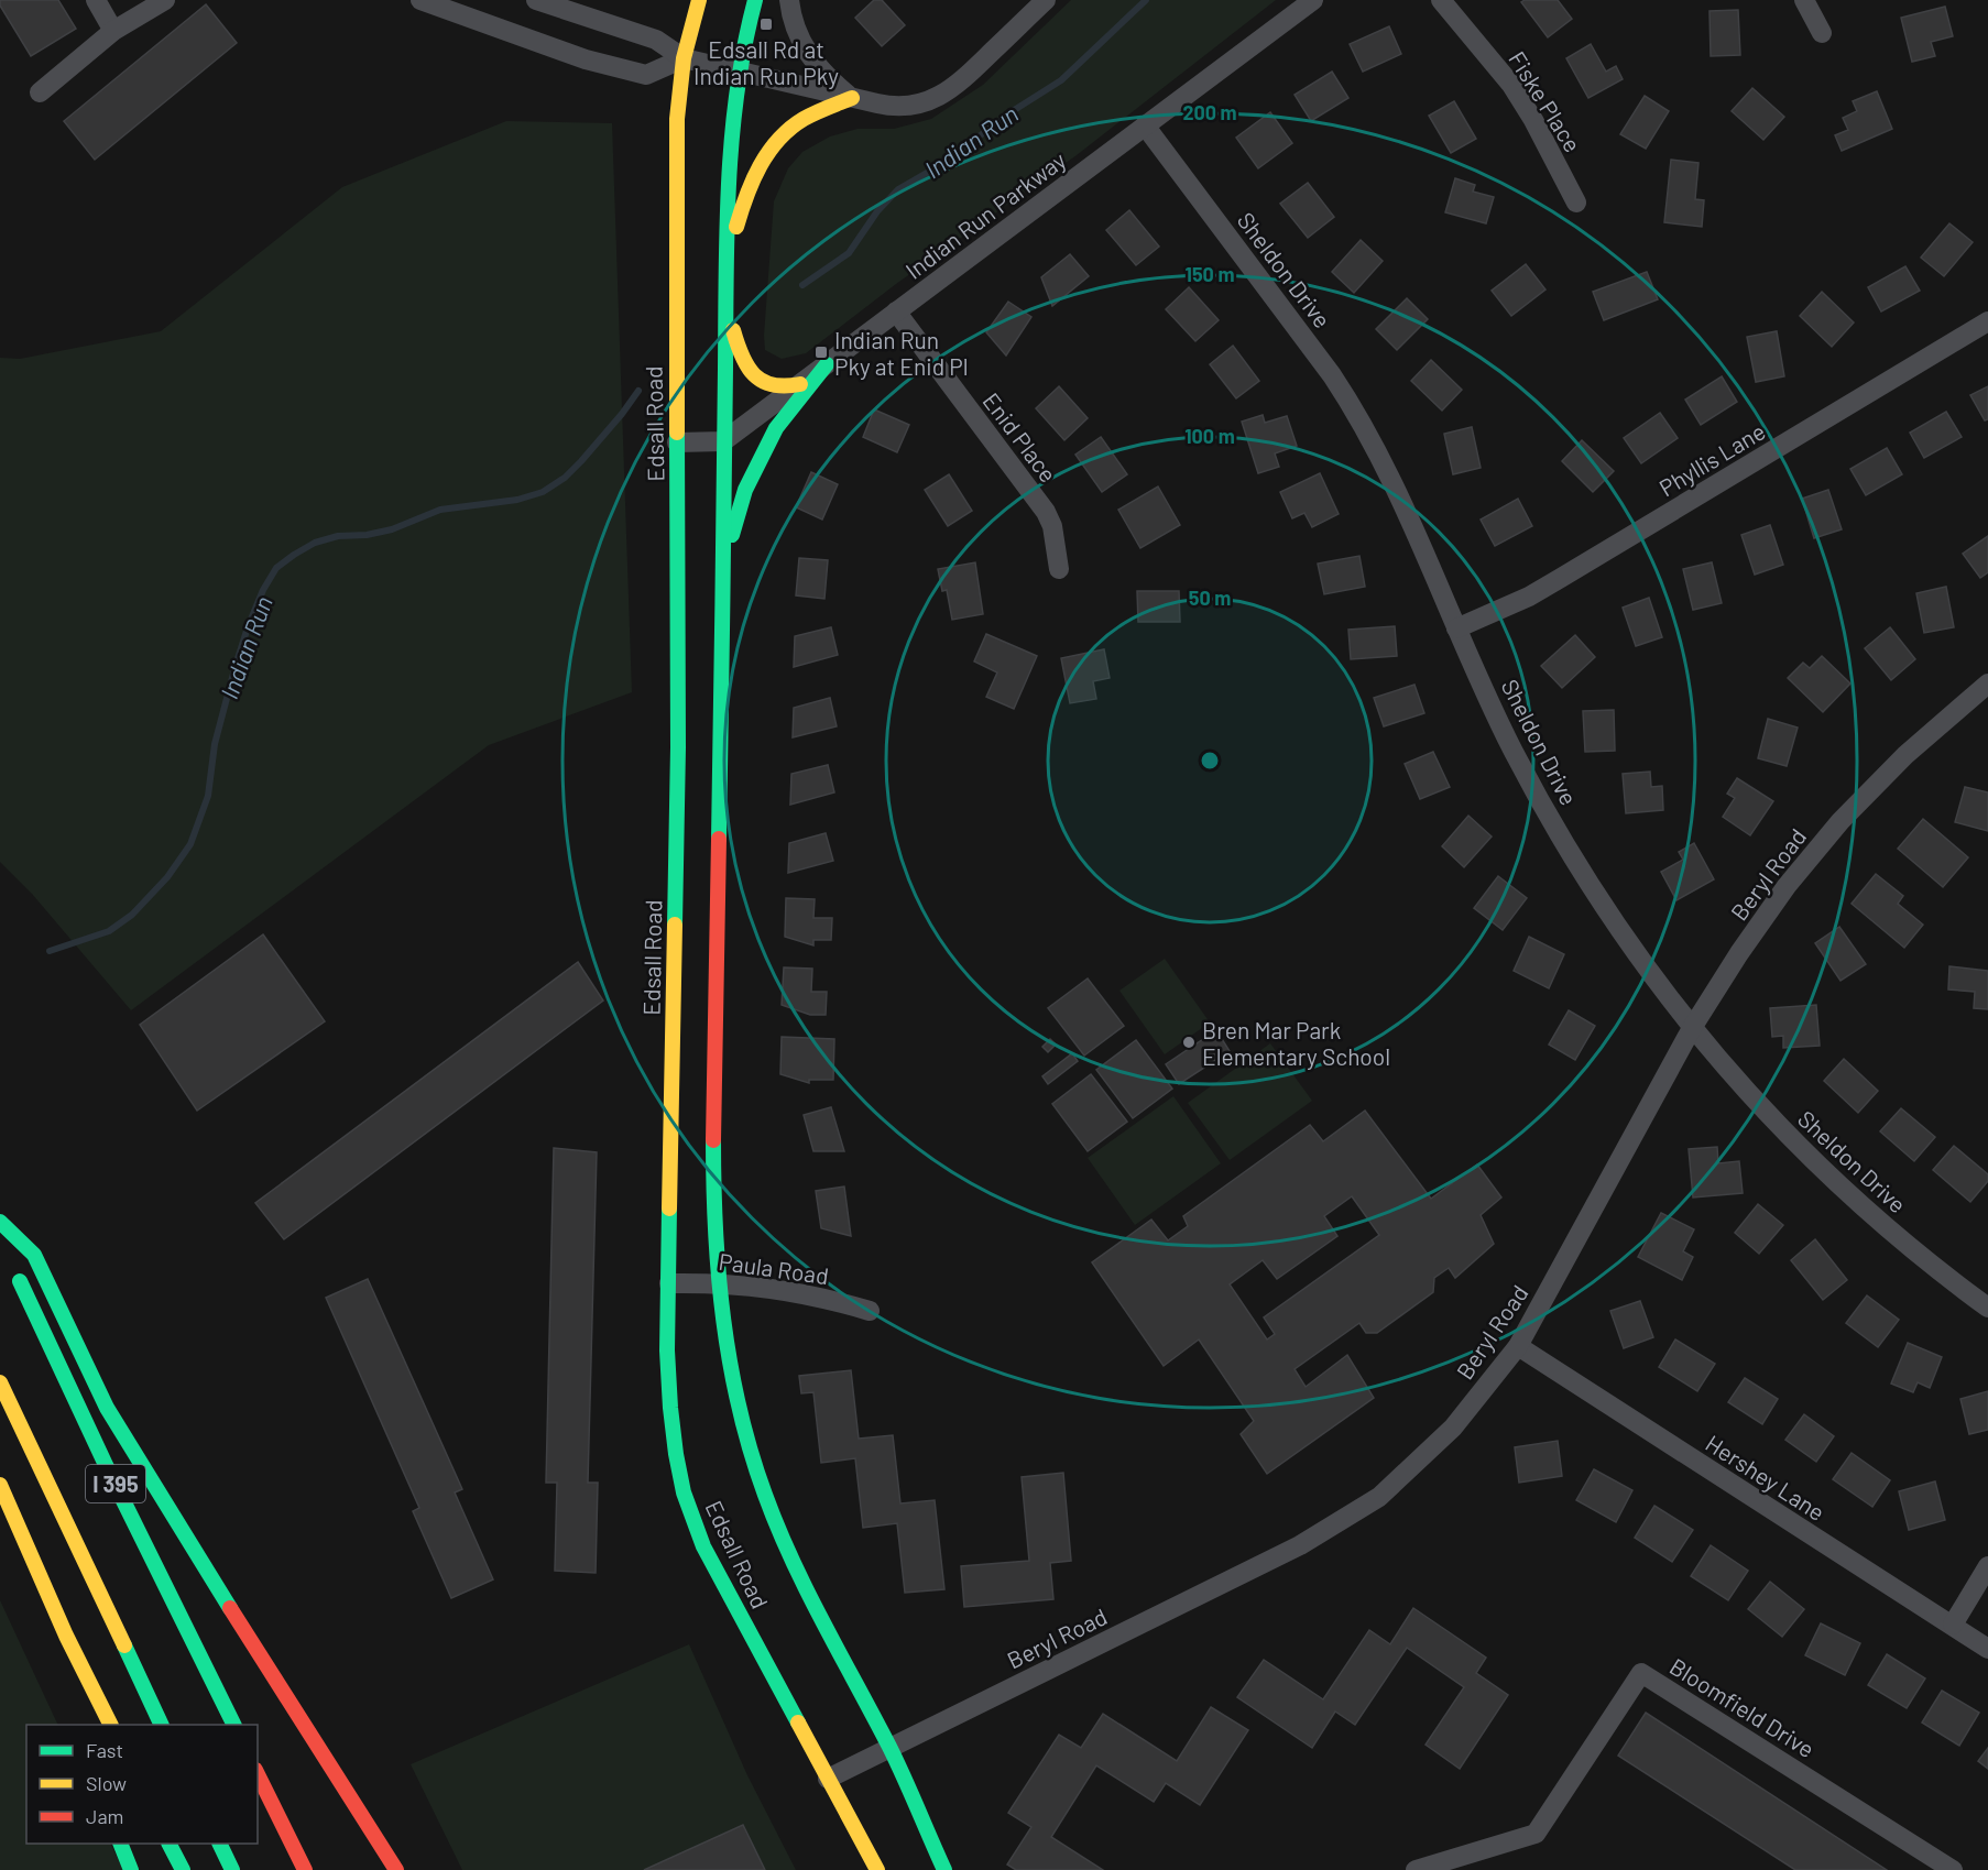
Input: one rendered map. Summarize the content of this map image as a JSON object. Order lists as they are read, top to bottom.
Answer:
{
  "streets": {
    "main road": ["Edsall Road", "I 395"],
    "street": [
      "Fiske Place",
      "Indian Run Parkway",
      "Sheldon Drive",
      "Enid Place",
      "Phyllis Lane",
      "Beryl Road",
      "Paula Road",
      "Hershey Lane",
      "Bloomfield Drive"
    ]
  },
  "crossings": [
    ["Indian Run Parkway", "Sheldon Drive"],
    ["Indian Run Parkway", "Edsall Road"],
    ["Indian Run Parkway", "Enid Place"],
    ["Sheldon Drive", "Phyllis Lane"],
    ["Sheldon Drive", "Beryl Road"],
    ["Edsall Road", "Beryl Road"],
    ["Edsall Road", "Paula Road"],
    ["Beryl Road", "Hershey Lane"]
  ],
  "water": ["Indian Run"],
  "places": {
    "transit": ["Edsall Rd at Indian Run Pky", "Indian Run Pky at Enid Pl"],
    "other": ["Bren Mar Park Elementary School"]
  },
  "legend": ["Fast", "Slow", "Jam"],
  "rings": [
    "200 m",
    "150 m",
    "100 m",
    "50 m"
  ]
}
